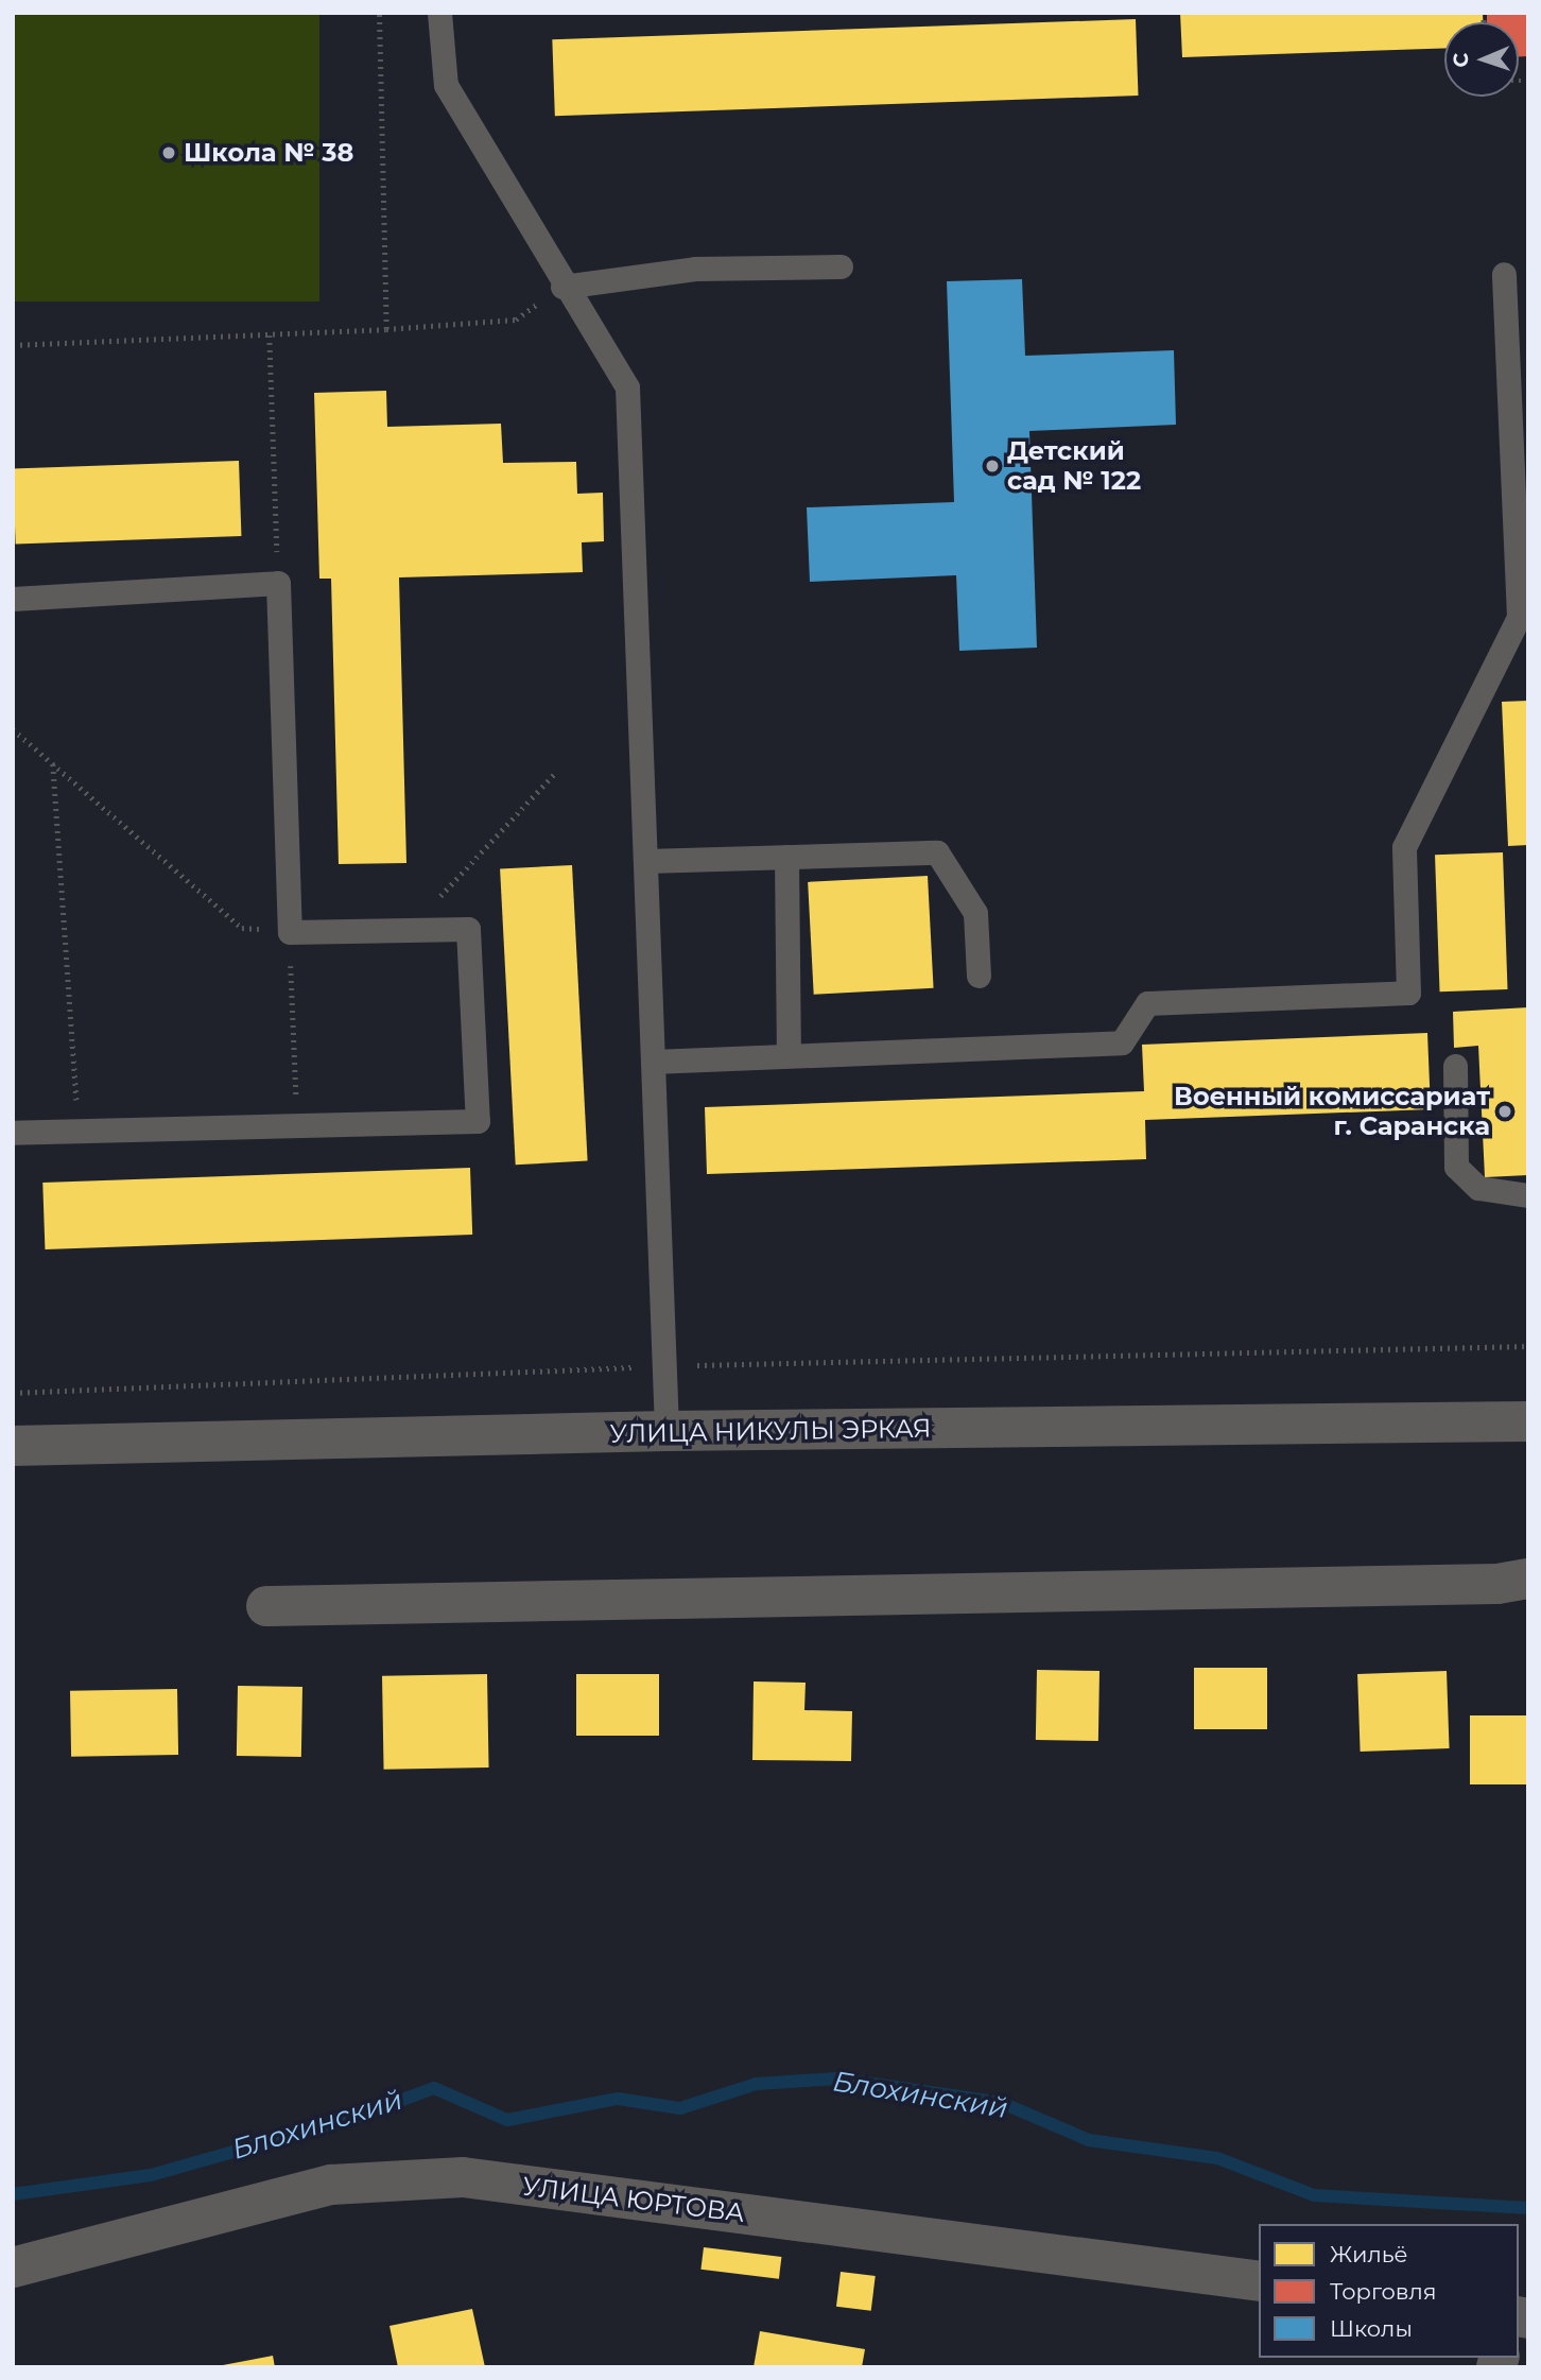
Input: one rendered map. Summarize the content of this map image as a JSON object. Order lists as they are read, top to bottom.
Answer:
{
  "streets": {
    "street": ["УЛИЦА НИКУЛЫ ЭРКАЯ", "УЛИЦА ЮРТОВА"]
  },
  "water": ["Блохинский"],
  "places": ["Школа № 38", "Детский сад № 122", "Военный комиссариат г. Саранска"],
  "legend": ["Жильё", "Торговля", "Школы"],
  "north": "left"
}
